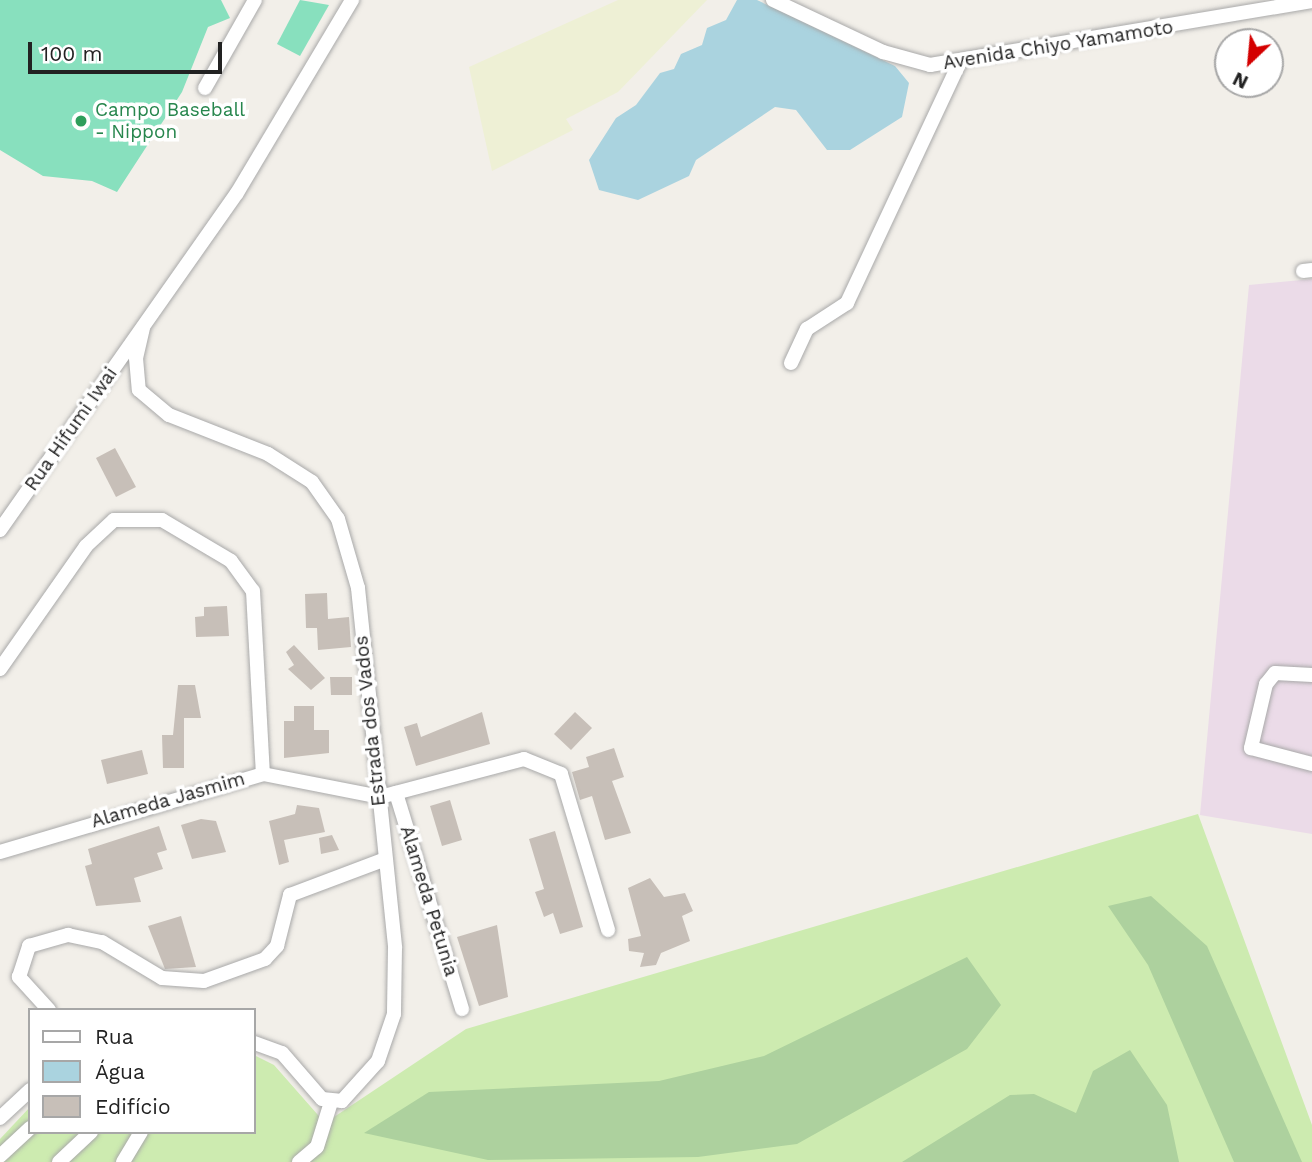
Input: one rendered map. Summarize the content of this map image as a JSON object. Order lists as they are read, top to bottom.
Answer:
{
  "streets": {
    "street": [
      "Avenida Chiyo Yamamoto",
      "Rua Hifumi Iwai",
      "Estrada dos Vados",
      "Alameda Jasmim",
      "Alameda Petunia"
    ]
  },
  "crossings": [
    ["Rua Hifumi Iwai", "Estrada dos Vados"],
    ["Estrada dos Vados", "Alameda Jasmim"]
  ],
  "places": ["Campo Baseball - Nippon"],
  "legend": ["Rua", "Água", "Edifício"],
  "scale_bar": "100 m",
  "north": "bottom left"
}
